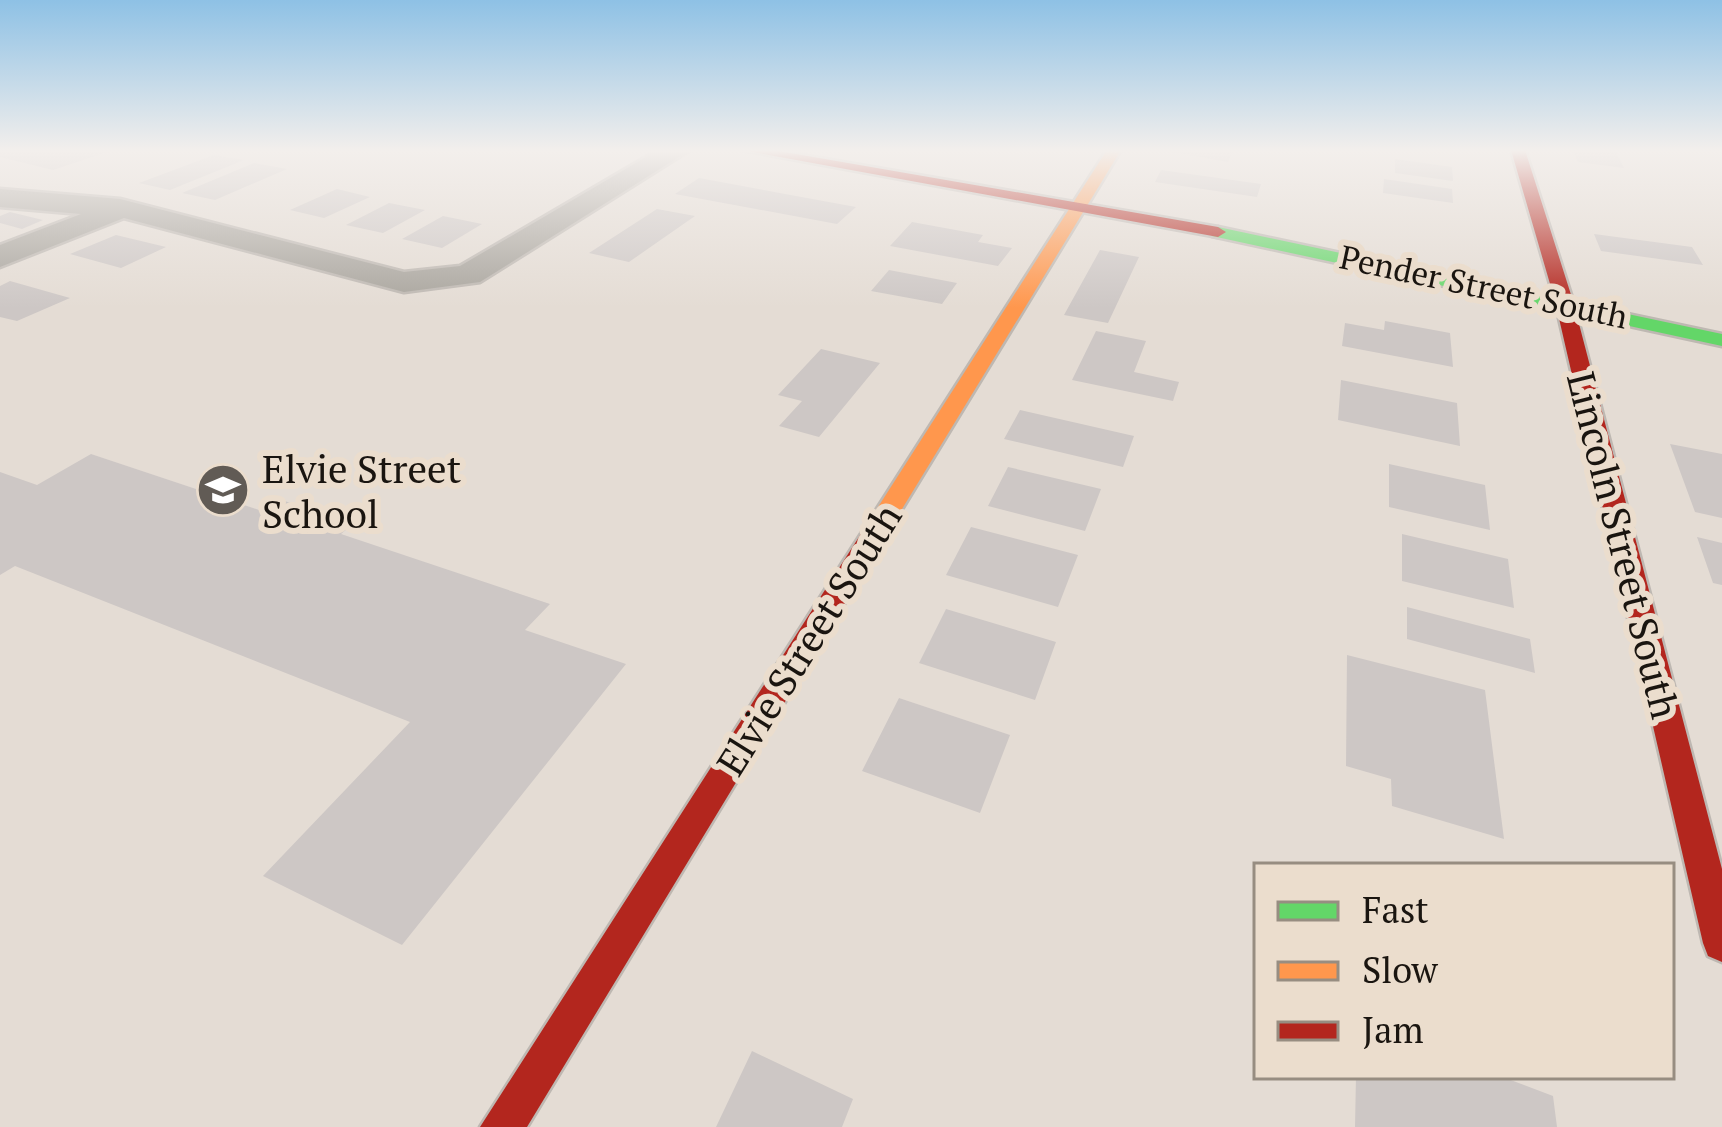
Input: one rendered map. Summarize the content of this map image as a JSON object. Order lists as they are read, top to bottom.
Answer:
{
  "streets": {
    "street": ["Pender Street South", "Lincoln Street South", "Elvie Street South"]
  },
  "crossings": [
    ["Pender Street South", "Lincoln Street South"],
    ["Pender Street South", "Elvie Street South"]
  ],
  "places": {
    "school or university": ["Elvie Street School"]
  },
  "legend": ["Fast", "Slow", "Jam"]
}
